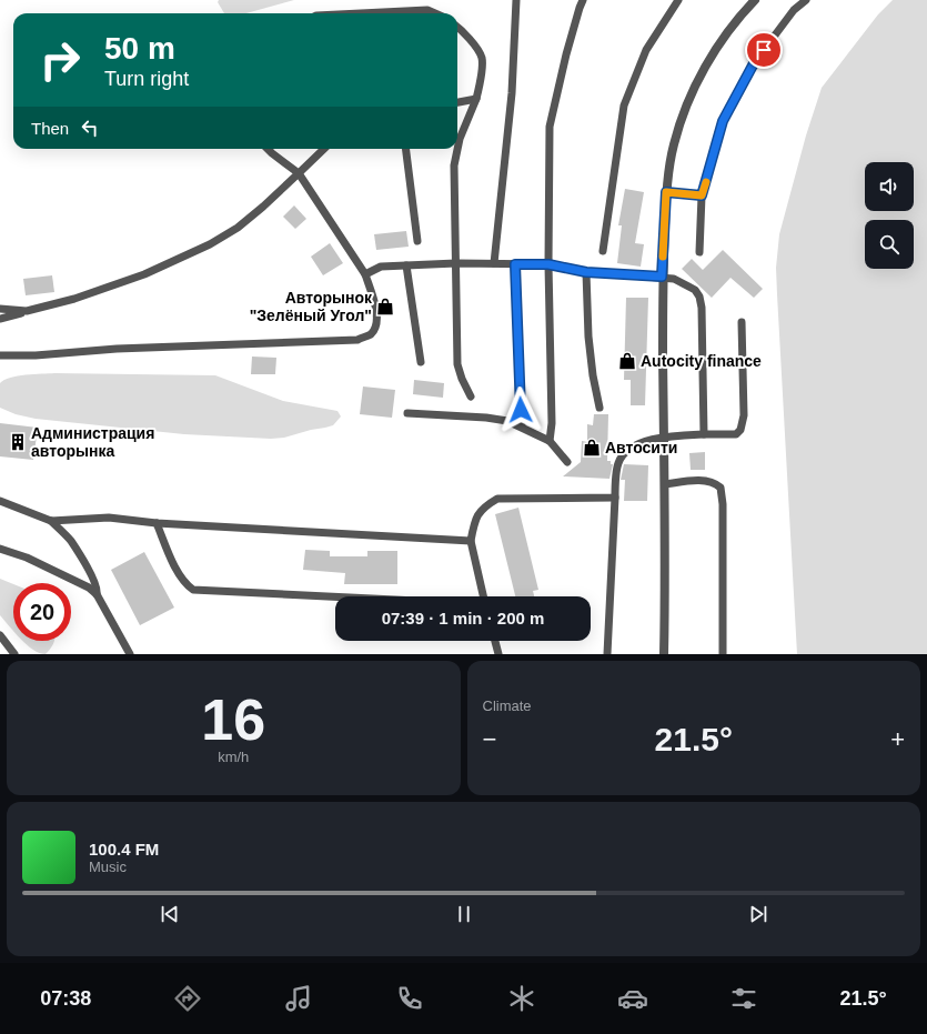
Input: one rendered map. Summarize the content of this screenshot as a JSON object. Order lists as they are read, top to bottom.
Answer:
{
  "places": {
    "shop": ["Авторынок \"Зелёный Угол\"", "Autocity finance", "Автосити"],
    "building": ["Администрация авторынка"]
  },
  "page": {
    "turn": ["50 m", "Turn right"],
    "then": "Then",
    "limit": "20",
    "trip": "07:39 · 1 min · 200 m",
    "tile": [
      ["16", "km/h"],
      "Climate"
    ],
    "heat": ["−", "21.5°", "+"],
    "song": ["100.4 FM", "Music"],
    "tabs": ["07:38", "21.5°"]
  }
}
